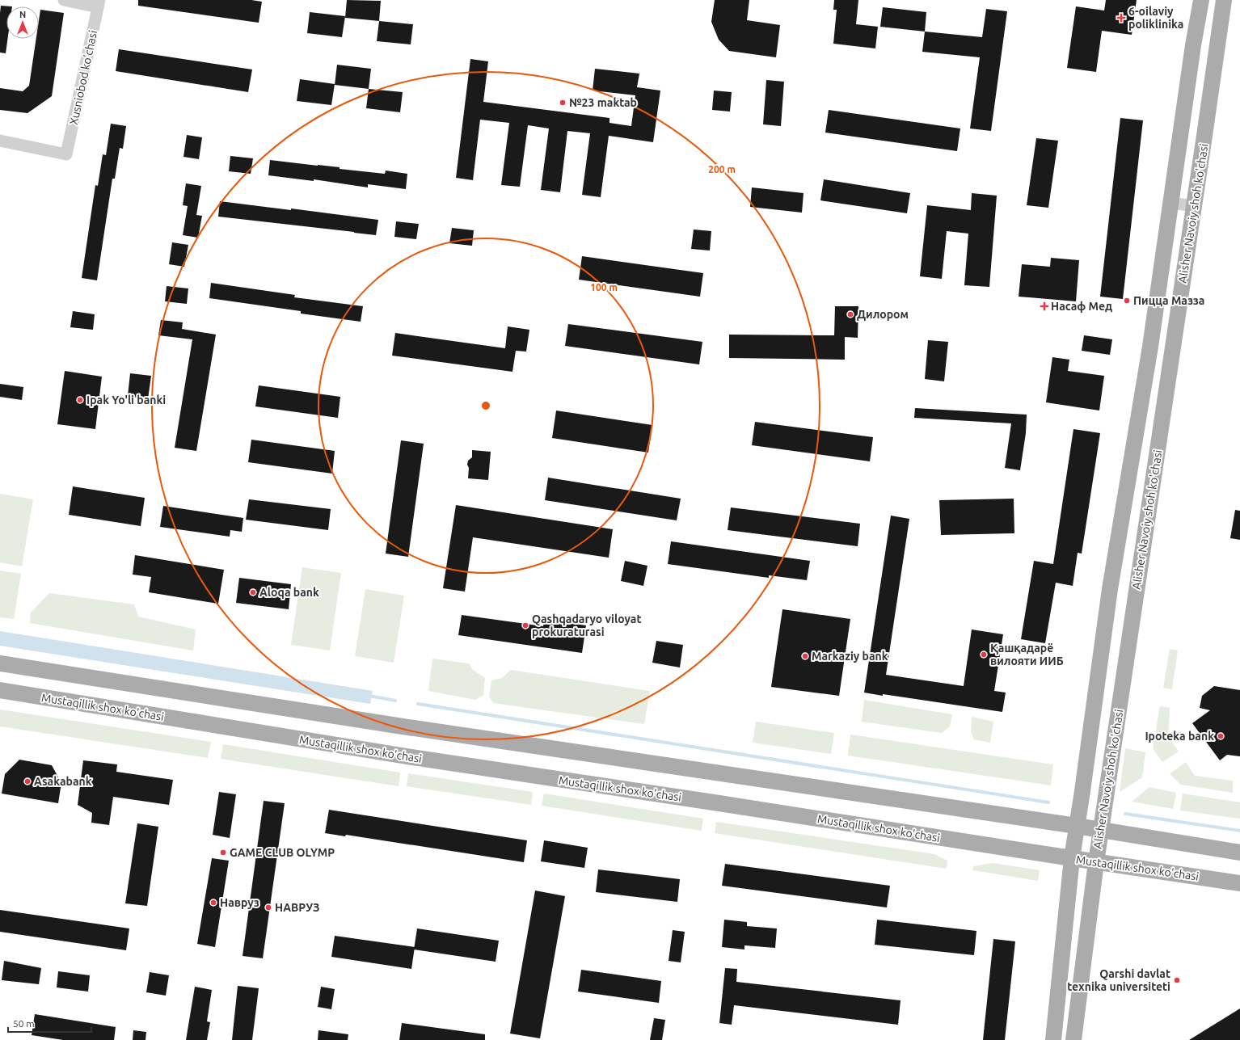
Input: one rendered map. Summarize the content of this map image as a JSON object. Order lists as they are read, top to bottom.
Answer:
{
  "streets": {
    "main road": ["Alisher Navoiy shoh ko'chasi", "Mustaqillik shox ko'chasi"],
    "street": ["Xusniobod ko'chasi"]
  },
  "crossings": [
    ["Alisher Navoiy shoh ko'chasi", "Mustaqillik shox ko'chasi"]
  ],
  "places": {
    "health": ["6-oilaviy poliklinika", "Насаф Мед"],
    "other": [
      "№23 maktab",
      "Пицца Мазза",
      "Дилором",
      "Ipak Yo'li banki",
      "Aloqa bank",
      "Qashqadaryo viloyat prokuraturasi",
      "Қашқадарё вилояти ИИБ",
      "Markaziy bank",
      "Ipoteka bank",
      "Asakabank",
      "GAME CLUB OLYMP",
      "Навруз",
      "НАВРУЗ",
      "Qarshi davlat texnika universiteti"
    ]
  },
  "scale_bar": "50 m",
  "north": "top",
  "rings": ["200 m", "100 m"]
}
